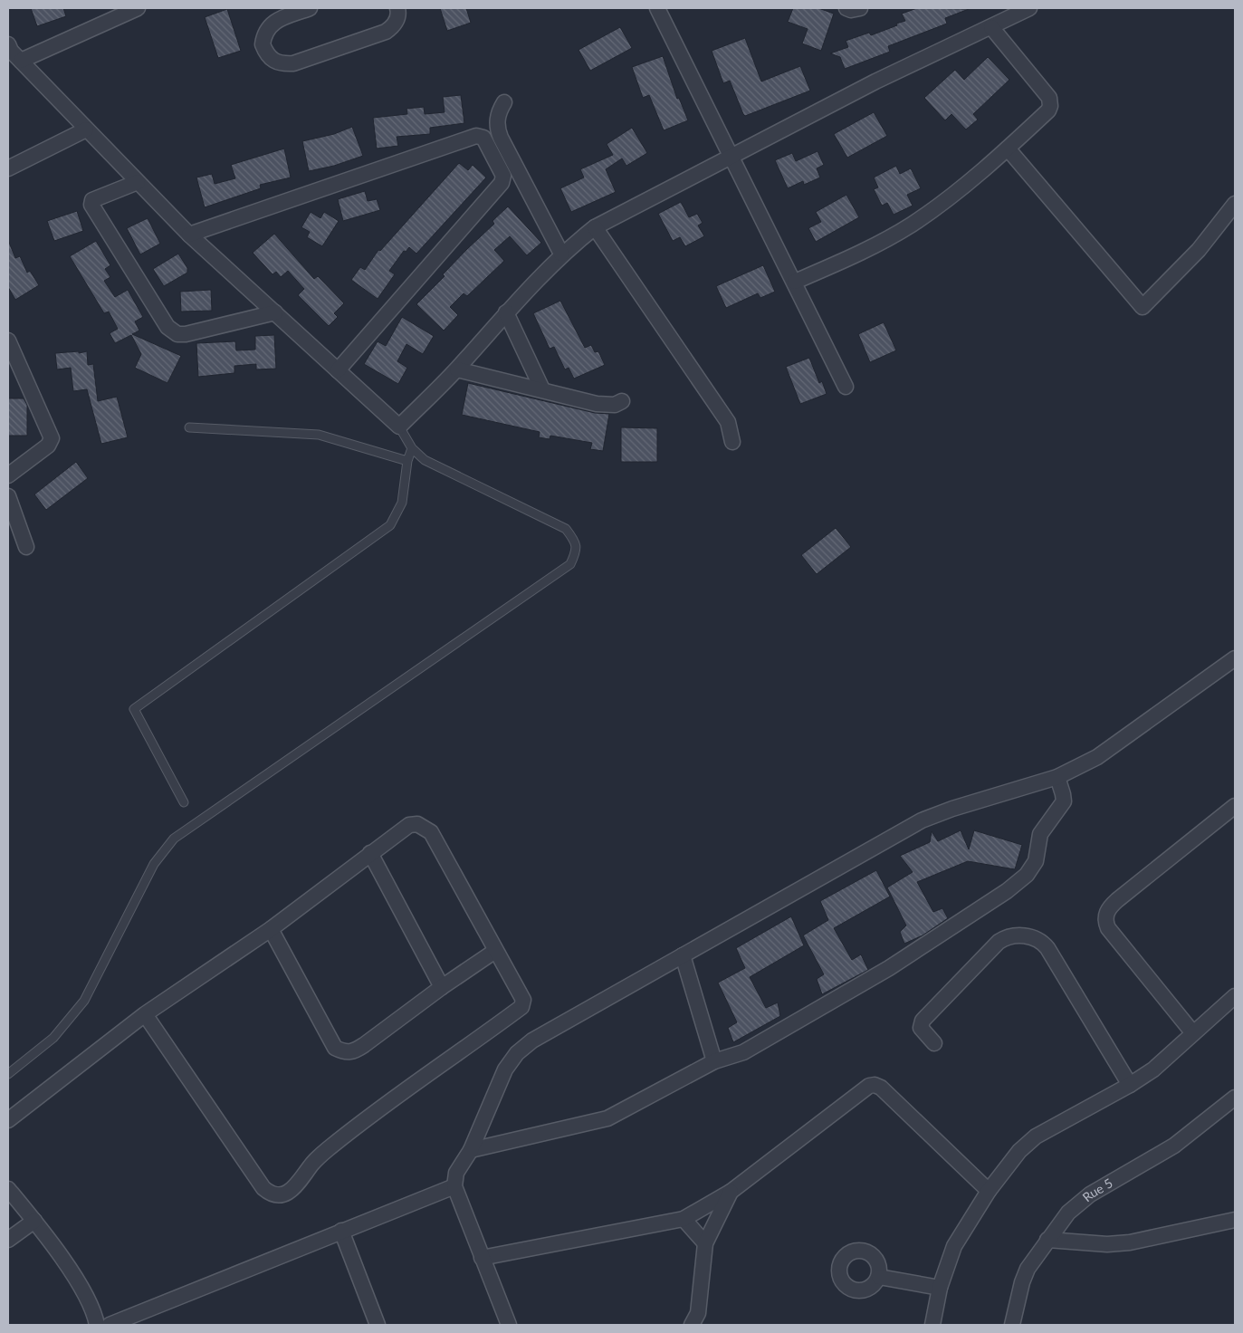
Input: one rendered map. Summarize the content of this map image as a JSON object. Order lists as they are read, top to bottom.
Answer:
{
  "streets": {
    "street": ["Rue 5"]
  }
}
